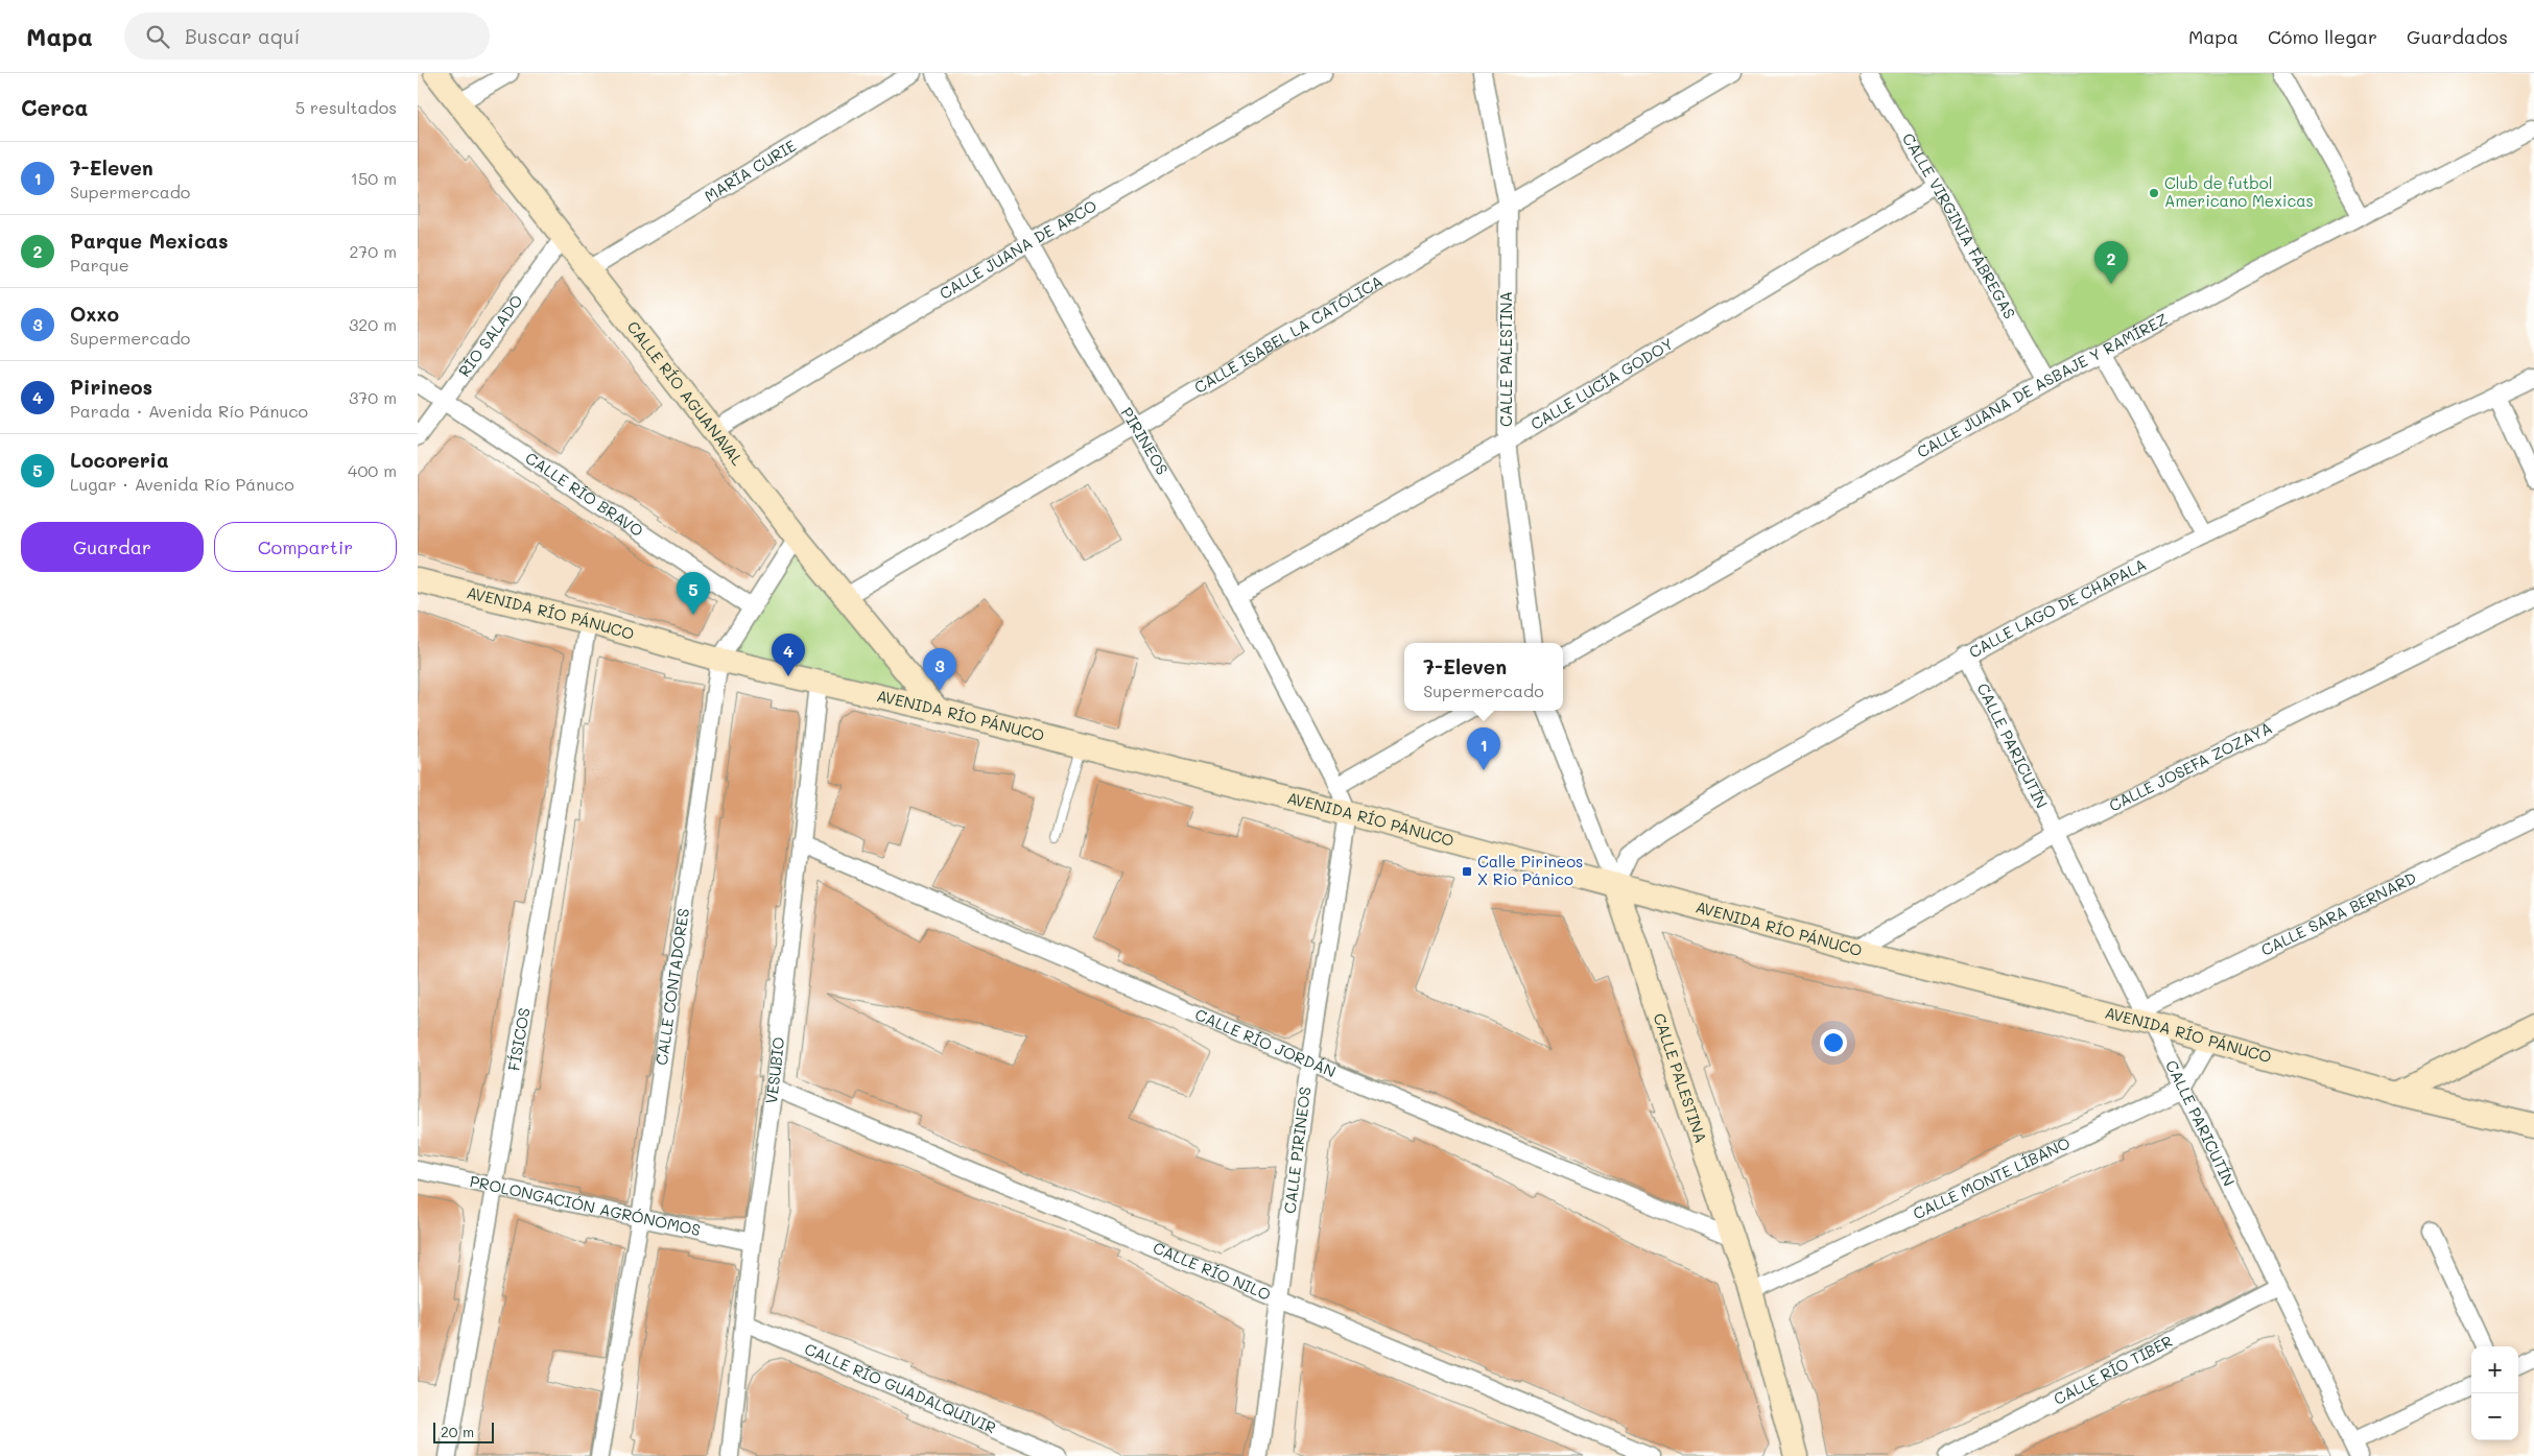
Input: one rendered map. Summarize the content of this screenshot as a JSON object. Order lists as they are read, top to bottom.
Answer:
{
  "streets": {
    "street": [
      "MARÍA CURIE",
      "CALLE VIRGINIA FÁBREGAS",
      "CALLE JUANA DE ARCO",
      "CALLE ISABEL LA CATÓLICA",
      "RÍO SALADO",
      "CALLE PALESTINA",
      "CALLE LUCÍA GODOY",
      "CALLE JUANA DE ASBAJE Y RAMÍREZ",
      "CALLE RÍO AGUANAVAL",
      "PIRINEOS",
      "CALLE RÍO BRAVO",
      "CALLE LAGO DE CHAPALA",
      "AVENIDA RÍO PÁNUCO",
      "CALLE PARICUTÍN",
      "CALLE JOSEFA ZOZAYA",
      "CALLE SARA BERNARD",
      "CALLE CONTADORES",
      "FÍSICOS",
      "CALLE RÍO JORDÁN",
      "VESUBIO",
      "CALLE PIRINEOS",
      "CALLE MONTE LÍBANO",
      "PROLONGACIÓN AGRÓNOMOS",
      "CALLE RÍO NILO",
      "CALLE RÍO TIBER",
      "CALLE RÍO GUADALQUIVIR"
    ]
  },
  "crossings": [
    ["MARÍA CURIE", "CALLE RÍO AGUANAVAL"],
    ["CALLE VIRGINIA FÁBREGAS", "CALLE LUCÍA GODOY"],
    ["CALLE VIRGINIA FÁBREGAS", "CALLE JUANA DE ASBAJE Y RAMÍREZ"],
    ["CALLE JUANA DE ARCO", "CALLE RÍO AGUANAVAL"],
    ["CALLE JUANA DE ARCO", "PIRINEOS"],
    ["CALLE ISABEL LA CATÓLICA", "CALLE PALESTINA"],
    ["CALLE ISABEL LA CATÓLICA", "CALLE RÍO AGUANAVAL"],
    ["CALLE ISABEL LA CATÓLICA", "PIRINEOS"],
    ["RÍO SALADO", "CALLE RÍO AGUANAVAL"],
    ["RÍO SALADO", "CALLE RÍO BRAVO"],
    ["CALLE PALESTINA", "CALLE LUCÍA GODOY"],
    ["CALLE PALESTINA", "CALLE LAGO DE CHAPALA"],
    ["CALLE PALESTINA", "AVENIDA RÍO PÁNUCO"],
    ["CALLE PALESTINA", "CALLE RÍO JORDÁN"],
    ["CALLE PALESTINA", "CALLE MONTE LÍBANO"],
    ["CALLE LUCÍA GODOY", "PIRINEOS"],
    ["CALLE RÍO AGUANAVAL", "AVENIDA RÍO PÁNUCO"],
    ["CALLE RÍO AGUANAVAL", "CALLE CONTADORES"],
    ["PIRINEOS", "AVENIDA RÍO PÁNUCO"],
    ["PIRINEOS", "CALLE PIRINEOS"],
    ["CALLE RÍO BRAVO", "CALLE CONTADORES"],
    ["CALLE LAGO DE CHAPALA", "AVENIDA RÍO PÁNUCO"],
    ["CALLE LAGO DE CHAPALA", "CALLE PARICUTÍN"],
    ["AVENIDA RÍO PÁNUCO", "CALLE PARICUTÍN"],
    ["AVENIDA RÍO PÁNUCO", "CALLE JOSEFA ZOZAYA"],
    ["AVENIDA RÍO PÁNUCO", "CALLE SARA BERNARD"],
    ["AVENIDA RÍO PÁNUCO", "CALLE CONTADORES"],
    ["AVENIDA RÍO PÁNUCO", "FÍSICOS"],
    ["AVENIDA RÍO PÁNUCO", "VESUBIO"],
    ["AVENIDA RÍO PÁNUCO", "CALLE PIRINEOS"],
    ["CALLE PARICUTÍN", "CALLE JOSEFA ZOZAYA"],
    ["CALLE PARICUTÍN", "CALLE SARA BERNARD"],
    ["CALLE PARICUTÍN", "CALLE MONTE LÍBANO"],
    ["CALLE PARICUTÍN", "CALLE RÍO TIBER"],
    ["CALLE CONTADORES", "PROLONGACIÓN AGRÓNOMOS"],
    ["FÍSICOS", "PROLONGACIÓN AGRÓNOMOS"],
    ["CALLE RÍO JORDÁN", "VESUBIO"],
    ["CALLE RÍO JORDÁN", "CALLE PIRINEOS"],
    ["VESUBIO", "PROLONGACIÓN AGRÓNOMOS"],
    ["VESUBIO", "CALLE RÍO NILO"],
    ["VESUBIO", "CALLE RÍO GUADALQUIVIR"],
    ["CALLE PIRINEOS", "CALLE RÍO NILO"]
  ],
  "places": {
    "other": ["Club de futbol Americano Mexicas"],
    "transit": ["Calle Pirineos X Rio Pánico"]
  },
  "scale_bar": "20 m",
  "page": {
    "header": "Mapa",
    "search": "Buscar aquí",
    "nav": ["Mapa", "Cómo llegar", "Guardados"],
    "heading": ["Cerca", "5 resultados"],
    "list": [
      {
        "mark": "1",
        "name": "7-Eleven",
        "note": "Supermercado",
        "value": "150 m"
      },
      {
        "mark": "2",
        "name": "Parque Mexicas",
        "note": "Parque",
        "value": "270 m"
      },
      {
        "mark": "3",
        "name": "Oxxo",
        "note": "Supermercado",
        "value": "320 m"
      },
      {
        "mark": "4",
        "name": "Pirineos",
        "note": "Parada · Avenida Río Pánuco",
        "value": "370 m"
      },
      {
        "mark": "5",
        "name": "Locoreria",
        "note": "Lugar · Avenida Río Pánuco",
        "value": "400 m"
      }
    ],
    "pins": [
      "2",
      "5",
      "4",
      "3",
      "1"
    ],
    "buttons": ["Guardar", "Compartir"],
    "popup": ["7-Eleven", "Supermercado"],
    "map_buttons": ["+", "−"],
    "scale": "20 m"
  }
}
